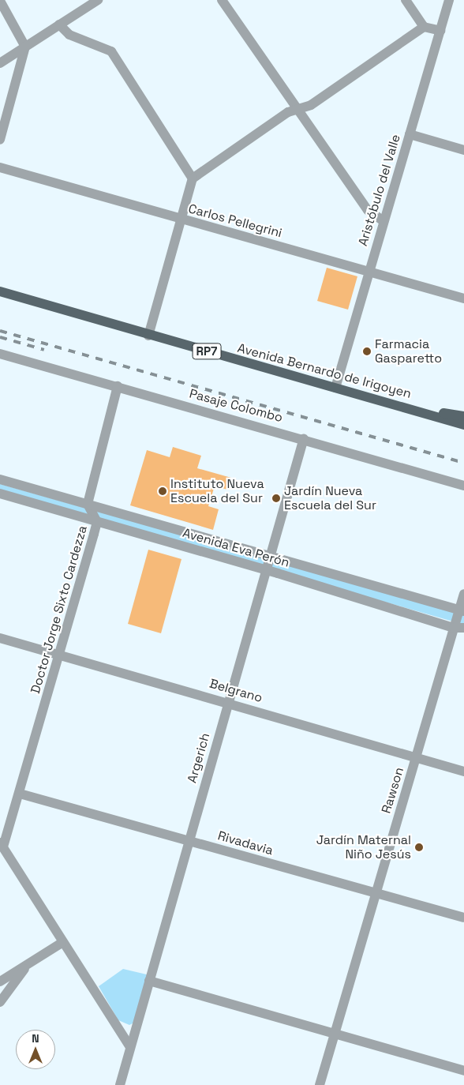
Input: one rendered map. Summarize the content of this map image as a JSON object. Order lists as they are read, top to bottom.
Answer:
{
  "streets": {
    "main road": ["RP7", "Avenida Bernardo de Irigoyen"],
    "street": [
      "Aristóbulo del Valle",
      "Carlos Pellegrini",
      "Pasaje Colombo",
      "Avenida Eva Perón",
      "Doctor Jorge Sixto Cardezza",
      "Belgrano",
      "Argerich",
      "Rawson",
      "Rivadavia"
    ]
  },
  "crossings": [
    ["Aristóbulo del Valle", "Carlos Pellegrini"],
    ["Aristóbulo del Valle", "Avenida Bernardo de Irigoyen"],
    ["RP7", "Avenida Bernardo de Irigoyen"],
    ["Pasaje Colombo", "Argerich"],
    ["Avenida Eva Perón", "Doctor Jorge Sixto Cardezza"],
    ["Avenida Eva Perón", "Argerich"],
    ["Avenida Eva Perón", "Rawson"],
    ["Doctor Jorge Sixto Cardezza", "Belgrano"],
    ["Doctor Jorge Sixto Cardezza", "Rivadavia"],
    ["Belgrano", "Argerich"],
    ["Belgrano", "Rawson"],
    ["Argerich", "Rivadavia"],
    ["Rawson", "Rivadavia"]
  ],
  "places": [
    "Farmacia Gasparetto",
    "Instituto Nueva Escuela del Sur",
    "Jardín Nueva Escuela del Sur",
    "Jardín Maternal Niño Jesús"
  ],
  "north": "top"
}
